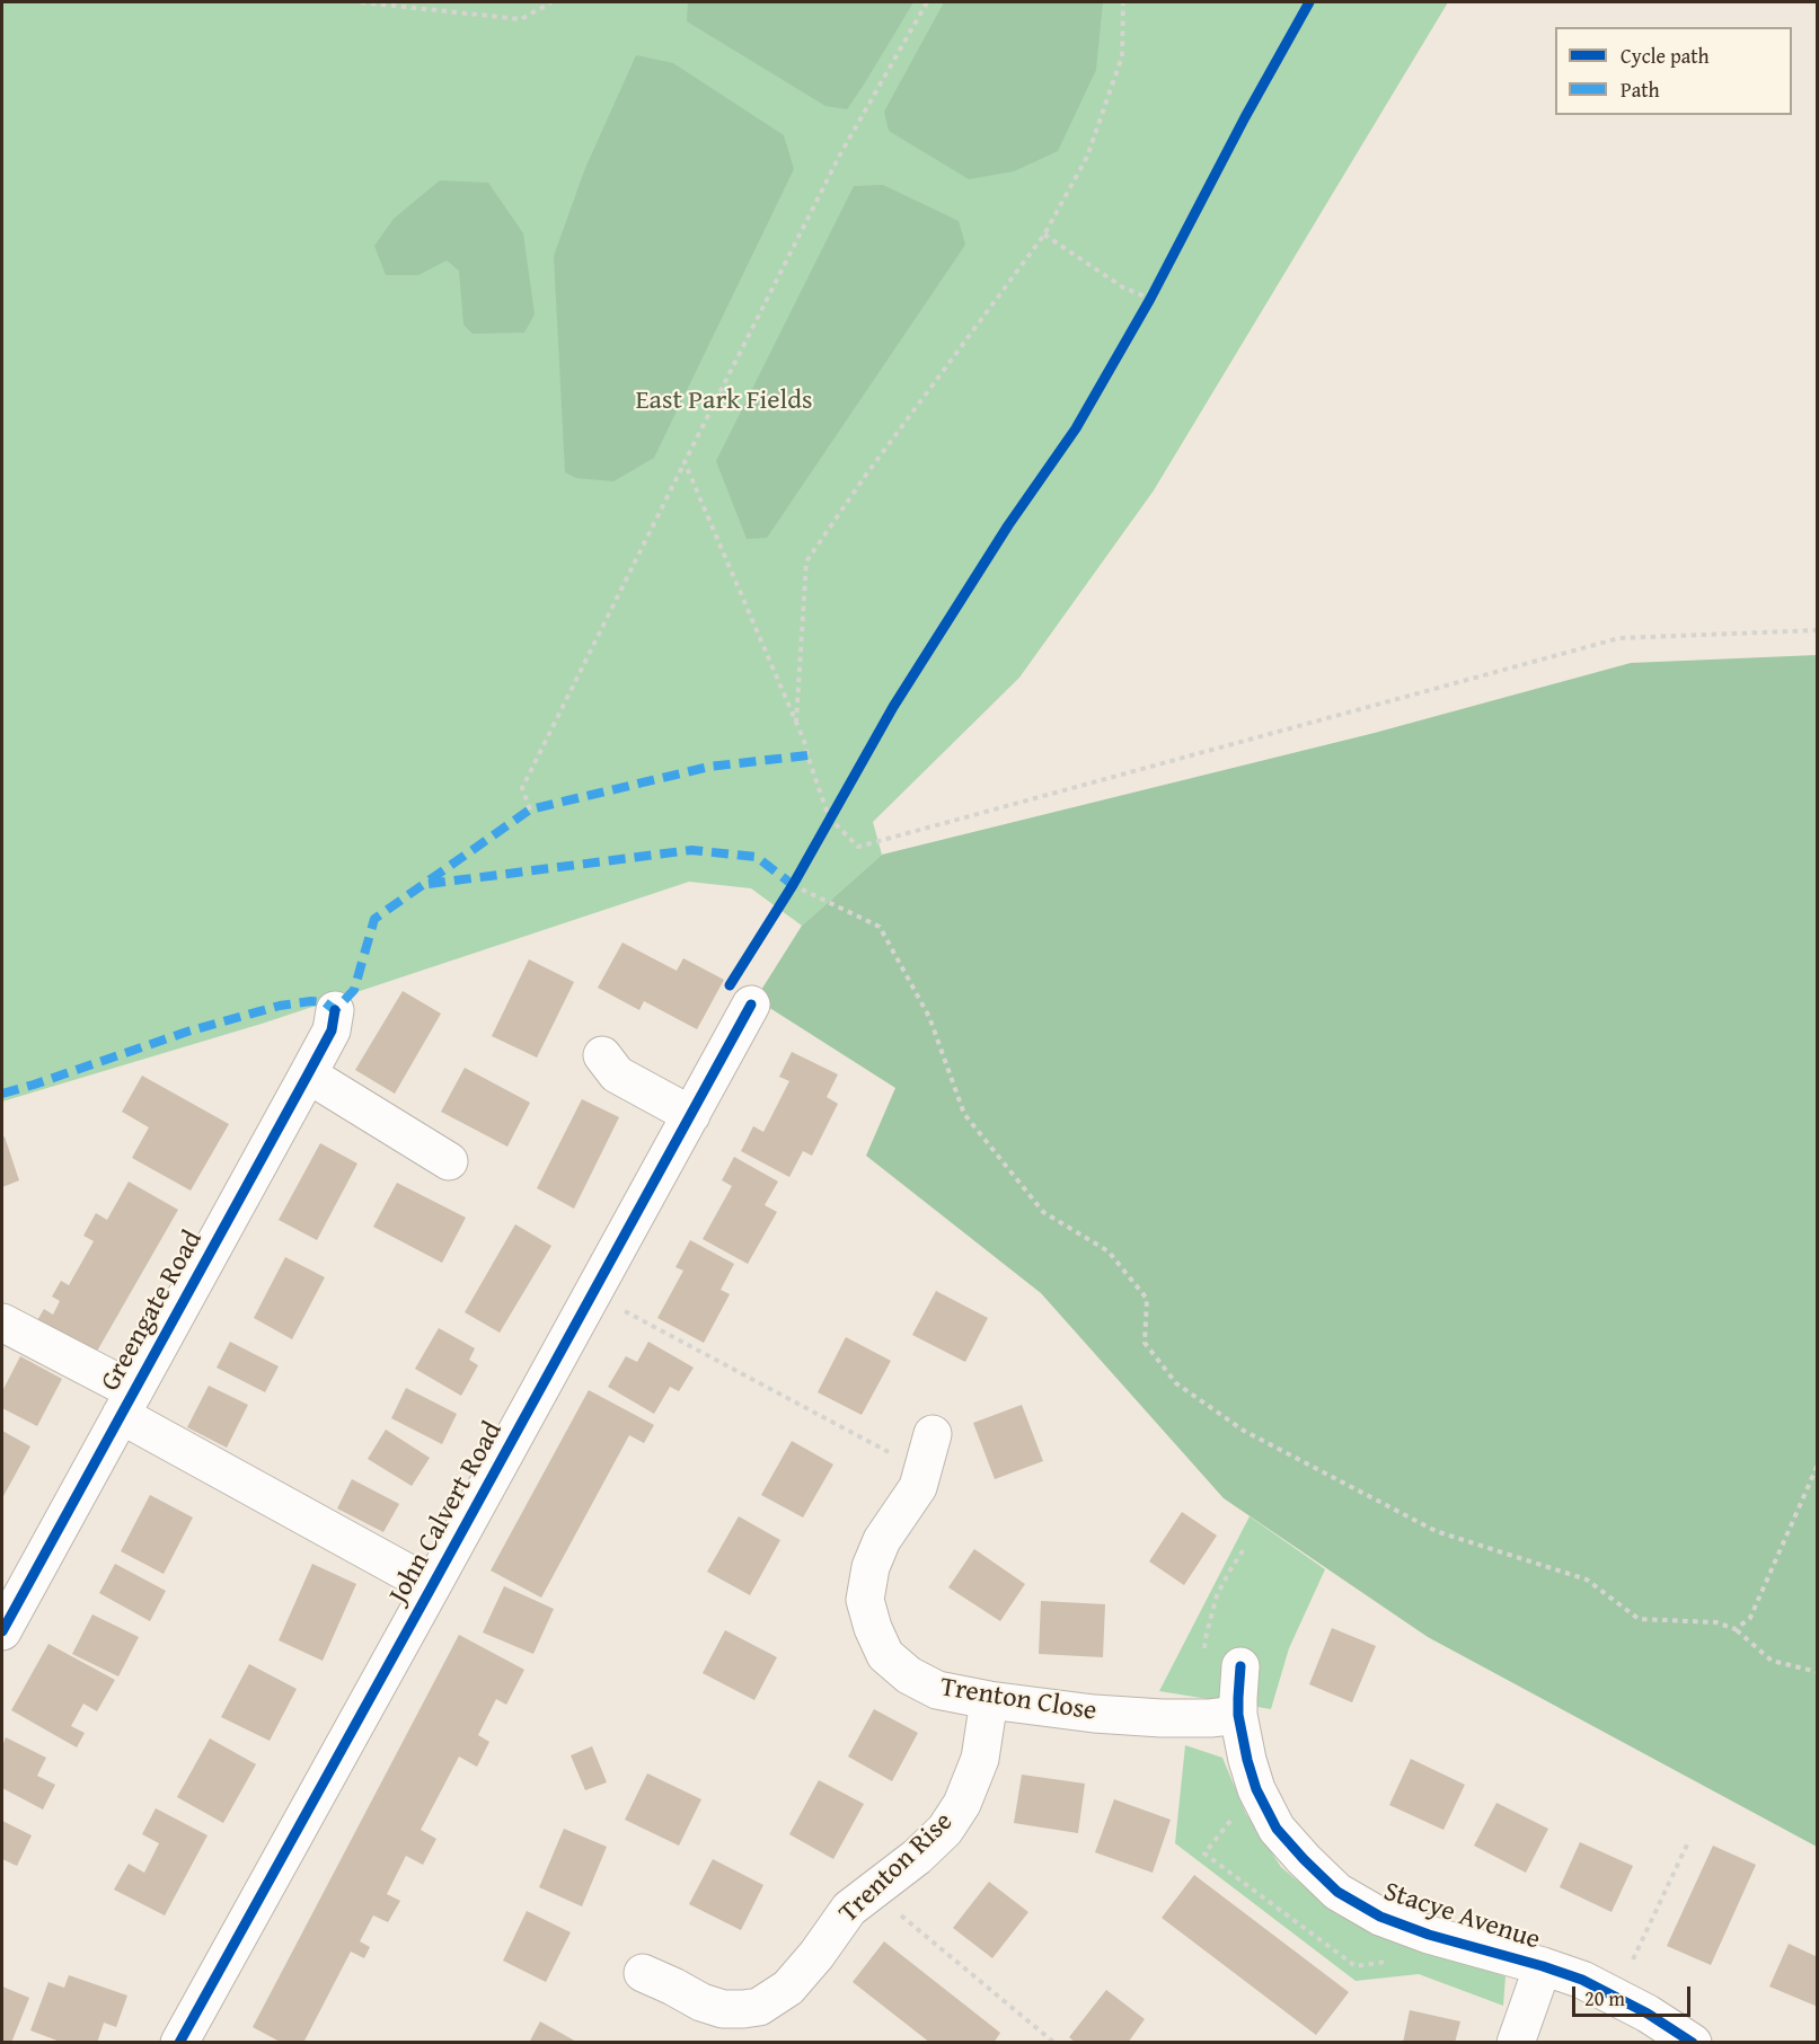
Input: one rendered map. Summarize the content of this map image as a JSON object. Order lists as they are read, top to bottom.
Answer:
{
  "streets": {
    "street": [
      "Greengate Road",
      "John Calvert Road",
      "Trenton Close",
      "Trenton Rise",
      "Stacye Avenue"
    ]
  },
  "crossings": [
    ["Trenton Close", "Trenton Rise"],
    ["Trenton Close", "Stacye Avenue"]
  ],
  "parks": ["East Park Fields"],
  "legend": ["Cycle path", "Path"],
  "scale_bar": "20 m"
}
